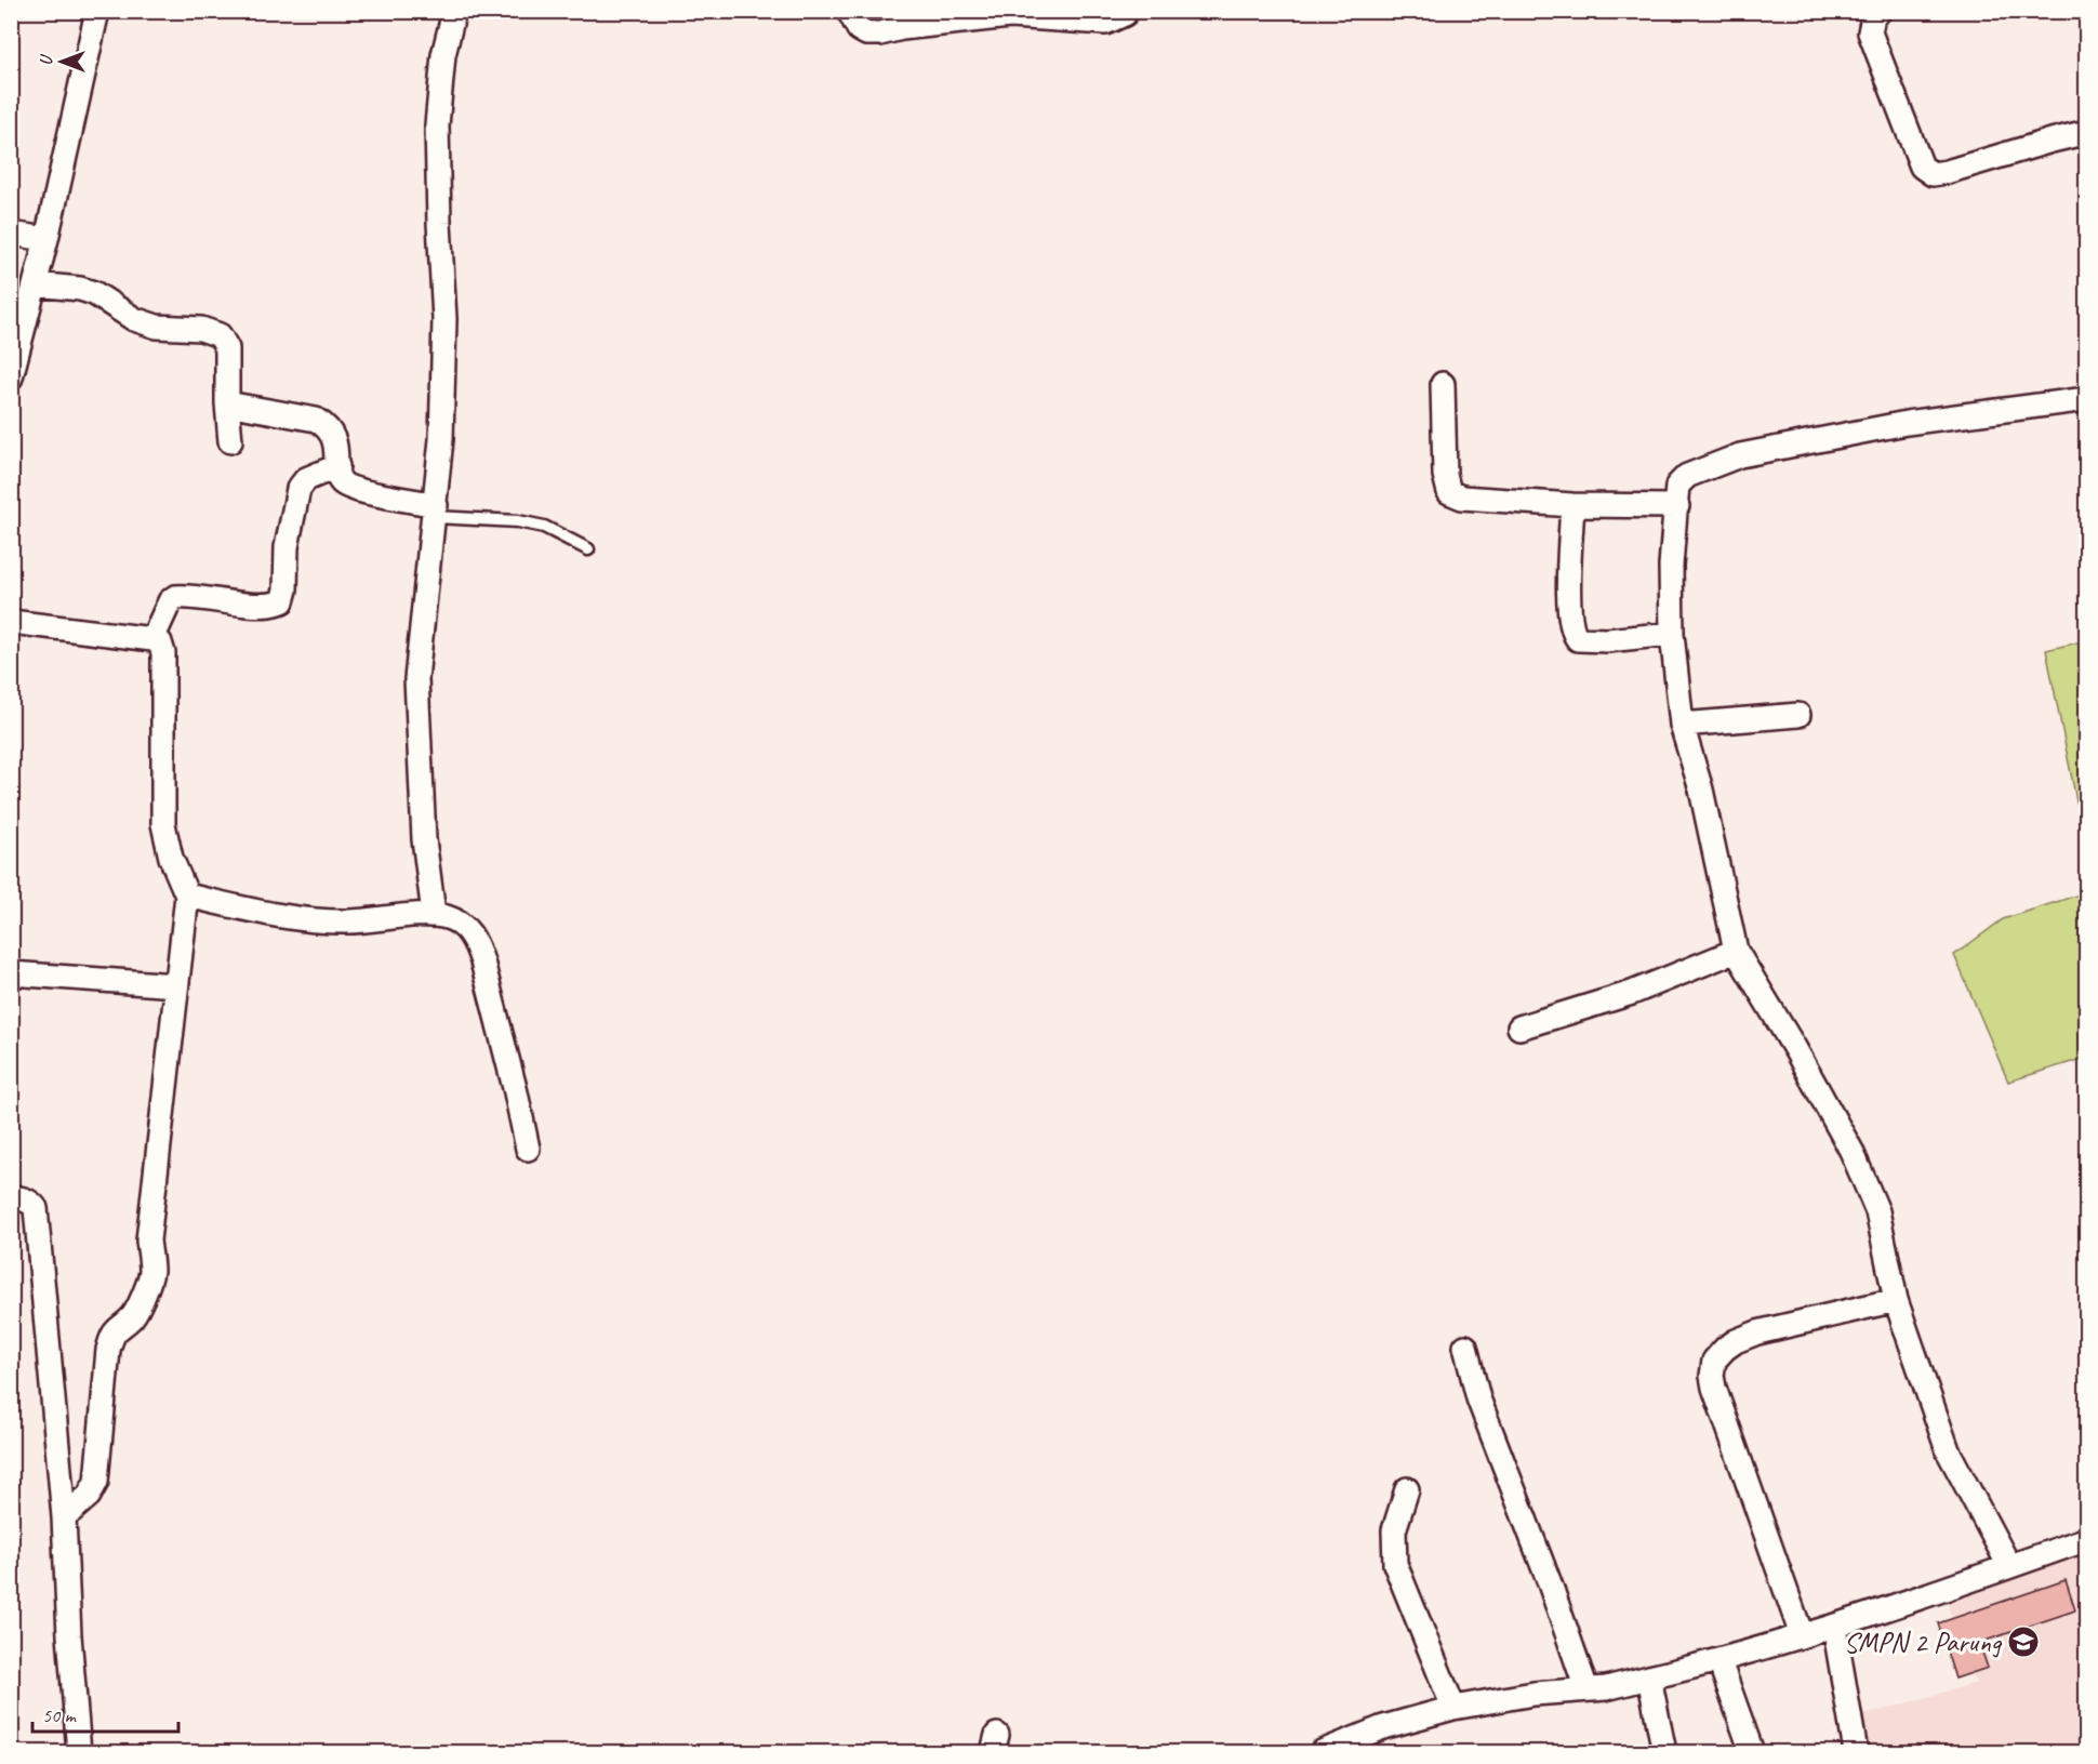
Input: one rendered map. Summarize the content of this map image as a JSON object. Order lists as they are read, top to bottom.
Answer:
{
  "places": {
    "school or university": ["SMPN 2 Parung"]
  },
  "scale_bar": "50 m",
  "north": "left"
}
